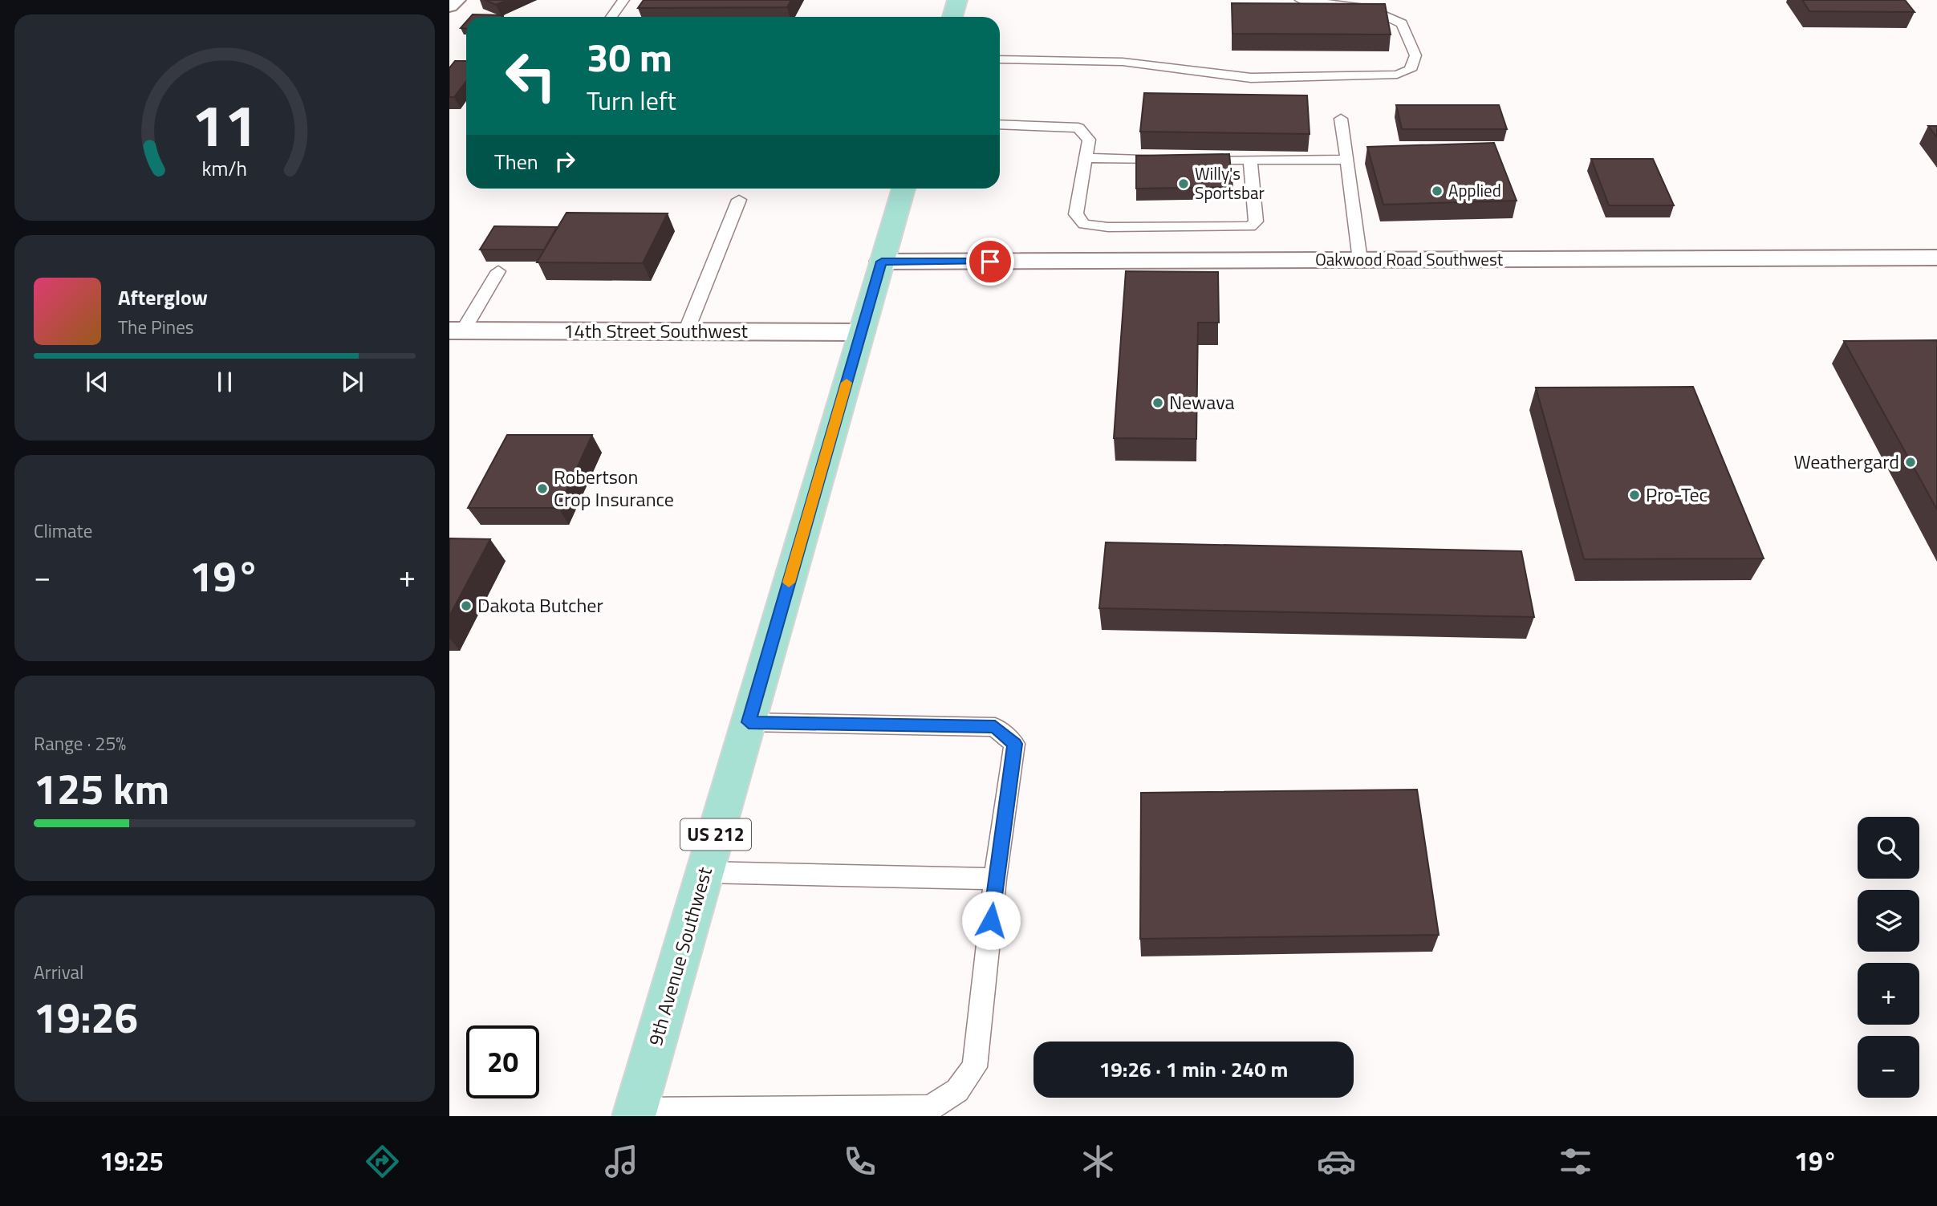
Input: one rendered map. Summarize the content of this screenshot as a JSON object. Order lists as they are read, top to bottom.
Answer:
{
  "streets": {
    "main road": ["US 212", "9th Avenue Southwest"],
    "street": ["Oakwood Road Southwest", "14th Street Southwest"]
  },
  "crossings": [
    ["Oakwood Road Southwest", "9th Avenue Southwest"],
    ["14th Street Southwest", "9th Avenue Southwest"]
  ],
  "places": [
    "Willy's Sportsbar",
    "Applied",
    "Newava",
    "Weathergard",
    "Robertson Crop Insurance",
    "Pro-Tec",
    "Dakota Butcher"
  ],
  "page": {
    "turn": ["30 m", "Turn left"],
    "then": "Then",
    "song": ["Afterglow", "The Pines"],
    "tile": [
      "Climate",
      ["Range · 25%", "125 km"],
      ["Arrival", "19:26"]
    ],
    "heat": ["−", "19°", "+"],
    "map_buttons": ["+", "−"],
    "limit": "20",
    "trip": "19:26 · 1 min · 240 m",
    "tabs": ["19:25", "19°"],
    "gauge": ["11", "km/h"]
  }
}
